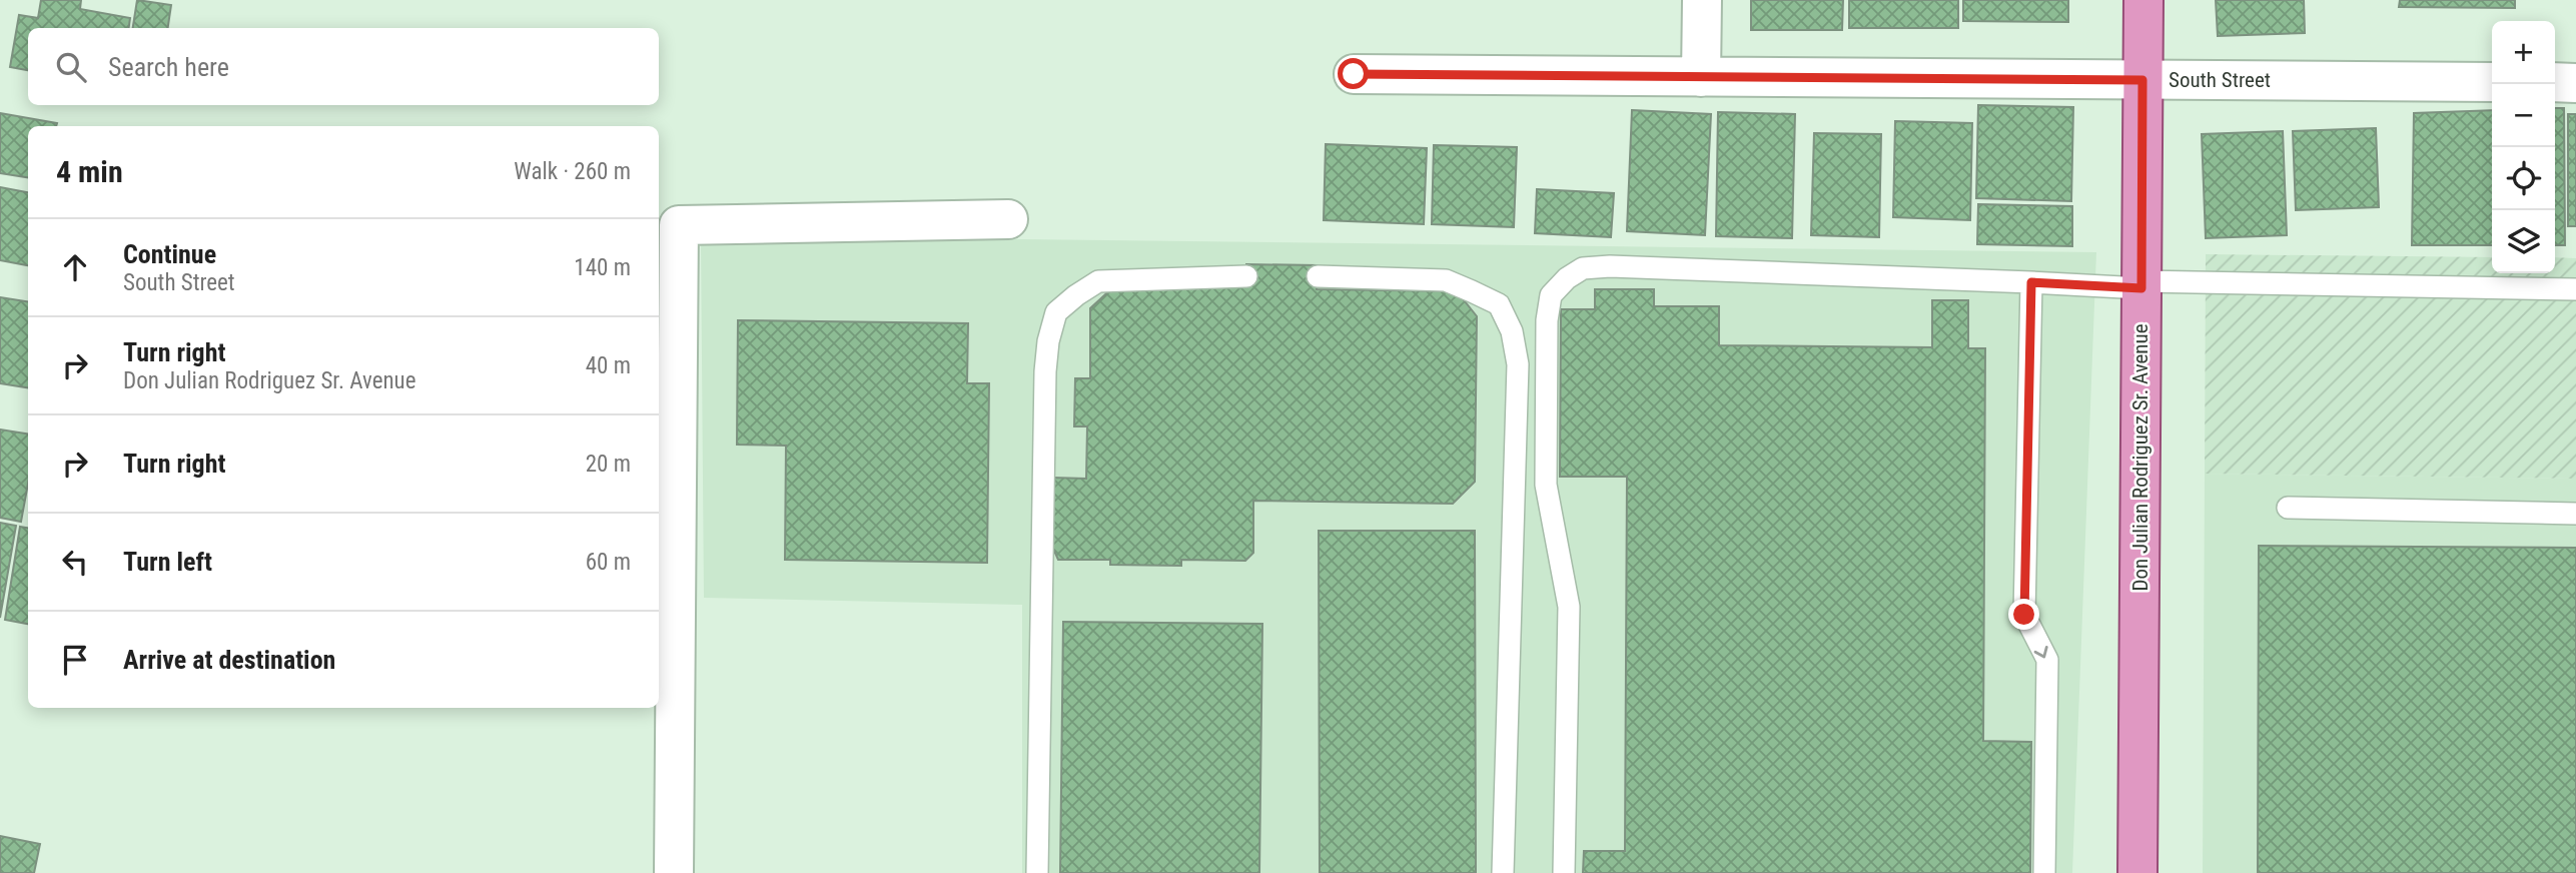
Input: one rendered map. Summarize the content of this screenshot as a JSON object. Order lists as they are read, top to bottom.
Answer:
{
  "streets": {
    "main road": ["Don Julian Rodriguez Sr. Avenue"],
    "street": ["South Street"]
  },
  "crossings": [
    ["South Street", "Don Julian Rodriguez Sr. Avenue"]
  ],
  "page": {
    "map_buttons": ["+", "−"],
    "search": "Search here",
    "heading": ["4 min", "Walk · 260 m"],
    "list": [
      ["Continue", "South Street", "140 m"],
      ["Turn right", "Don Julian Rodriguez Sr. Avenue", "40 m"],
      ["Turn right", "20 m"],
      ["Turn left", "60 m"],
      "Arrive at destination"
    ]
  }
}
